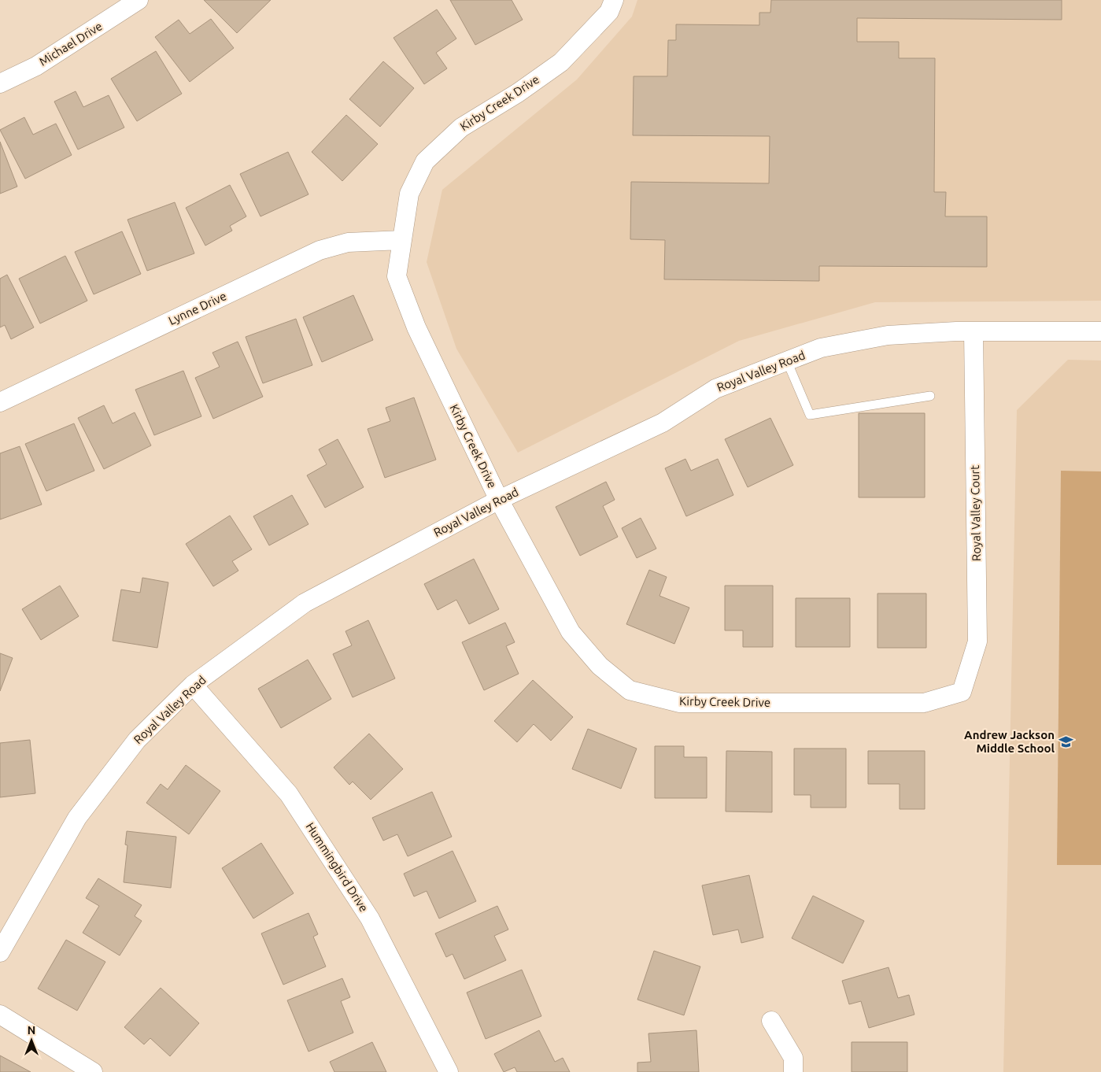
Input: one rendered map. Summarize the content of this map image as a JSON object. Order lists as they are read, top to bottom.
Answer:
{
  "streets": {
    "street": [
      "Michael Drive",
      "Kirby Creek Drive",
      "Lynne Drive",
      "Royal Valley Road",
      "Royal Valley Court",
      "Hummingbird Drive"
    ]
  },
  "crossings": [
    ["Kirby Creek Drive", "Lynne Drive"],
    ["Kirby Creek Drive", "Royal Valley Road"],
    ["Kirby Creek Drive", "Royal Valley Court"],
    ["Royal Valley Road", "Royal Valley Court"],
    ["Royal Valley Road", "Hummingbird Drive"]
  ],
  "places": {
    "school or university": ["Andrew Jackson Middle School"]
  },
  "north": "top"
}
